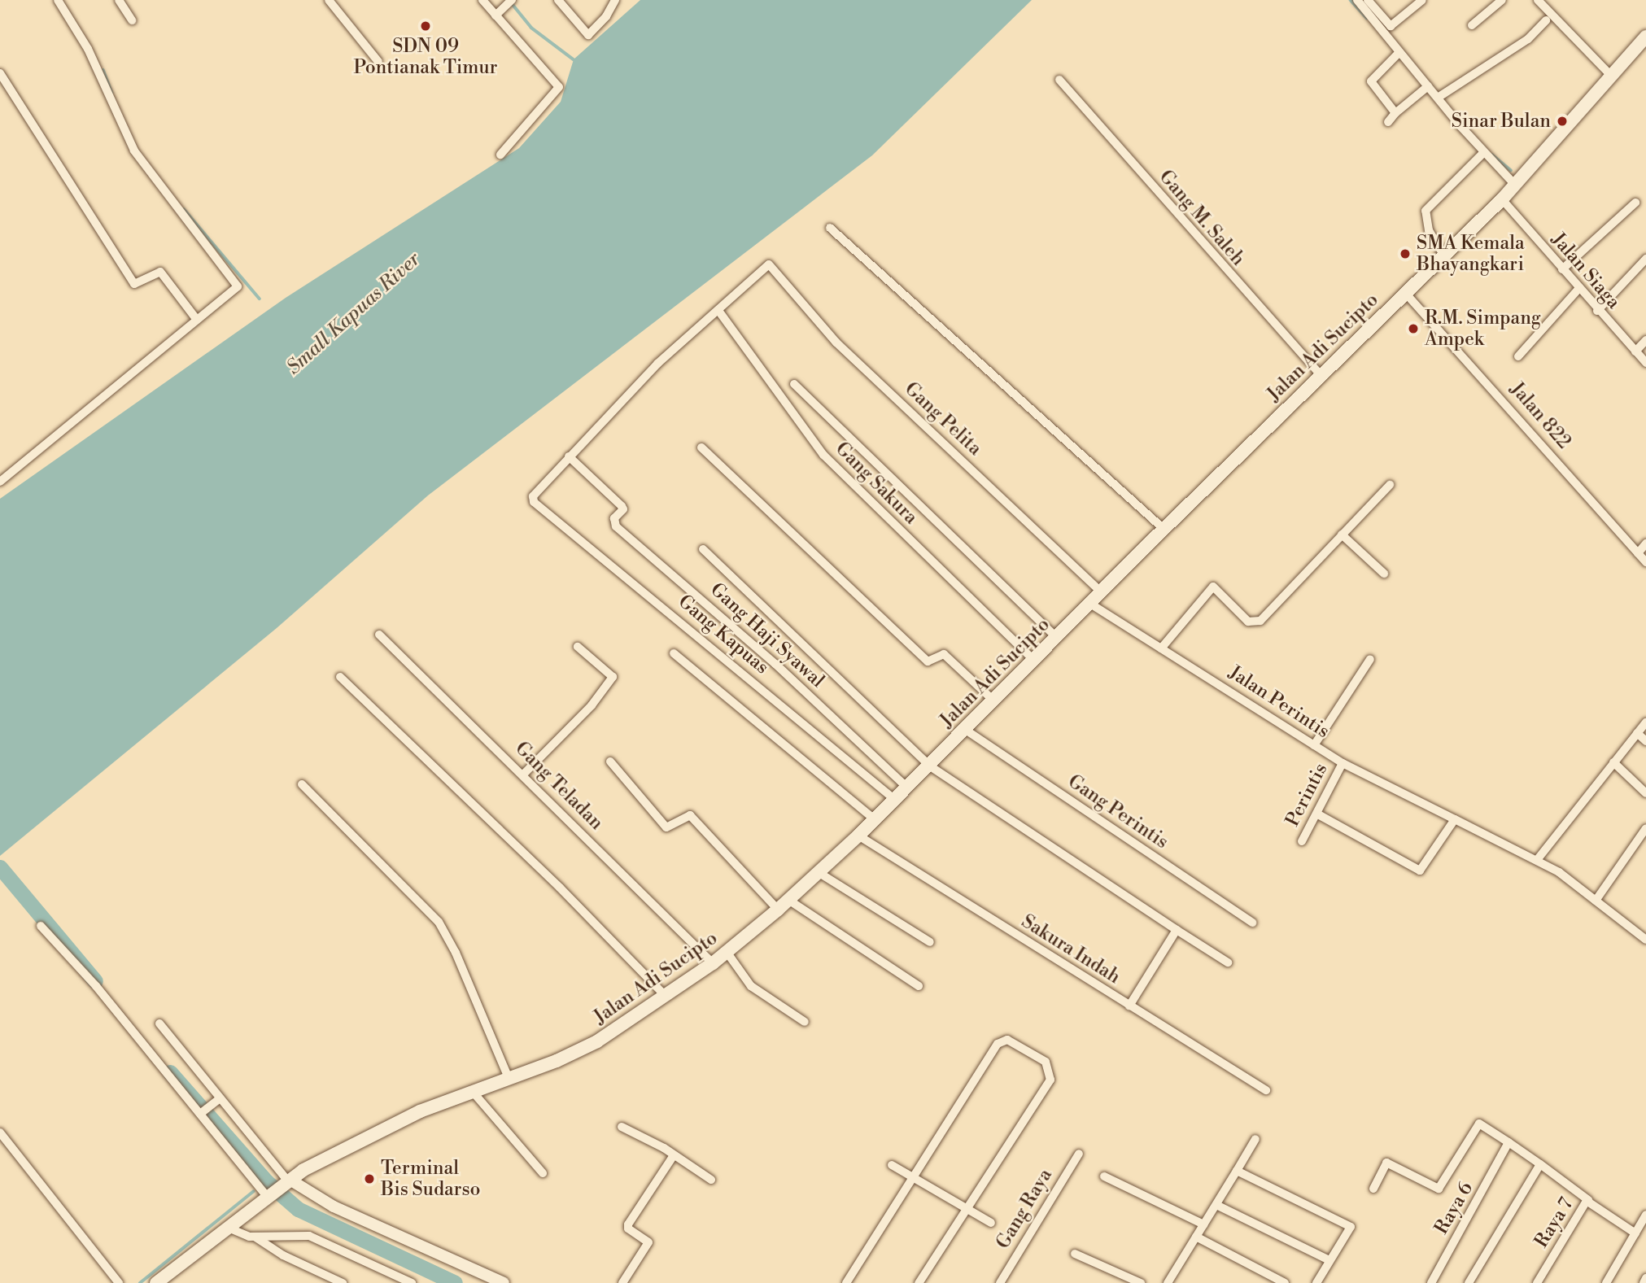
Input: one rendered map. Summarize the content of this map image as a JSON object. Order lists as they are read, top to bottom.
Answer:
{
  "streets": {
    "main road": ["Jalan Adi Sucipto"],
    "street": [
      "Gang M. Saleh",
      "Jalan Siaga",
      "Jalan 822",
      "Gang Pelita",
      "Gang Sakura",
      "Gang Kapuas",
      "Gang Haji Syawal",
      "Jalan Perintis",
      "Gang Teladan",
      "Perintis",
      "Gang Perintis",
      "Sakura Indah",
      "Raya 6",
      "Gang Raya",
      "Raya 7"
    ]
  },
  "crossings": [
    ["Gang M. Saleh", "Jalan Adi Sucipto"],
    ["Jalan Siaga", "Jalan Adi Sucipto"],
    ["Jalan Adi Sucipto", "Jalan 822"],
    ["Jalan Adi Sucipto", "Gang Pelita"],
    ["Jalan Adi Sucipto", "Gang Sakura"],
    ["Jalan Adi Sucipto", "Gang Kapuas"],
    ["Jalan Adi Sucipto", "Gang Haji Syawal"],
    ["Jalan Adi Sucipto", "Jalan Perintis"],
    ["Jalan Adi Sucipto", "Gang Teladan"],
    ["Jalan Adi Sucipto", "Gang Perintis"],
    ["Jalan Adi Sucipto", "Sakura Indah"],
    ["Gang Pelita", "Gang Sakura"],
    ["Gang Kapuas", "Gang Haji Syawal"],
    ["Jalan Perintis", "Perintis"]
  ],
  "water": ["Small Kapuas River"],
  "places": [
    "SDN 09 Pontianak Timur",
    "Sinar Bulan",
    "SMA Kemala Bhayangkari",
    "R.M. Simpang Ampek",
    "Terminal Bis Sudarso"
  ]
}
